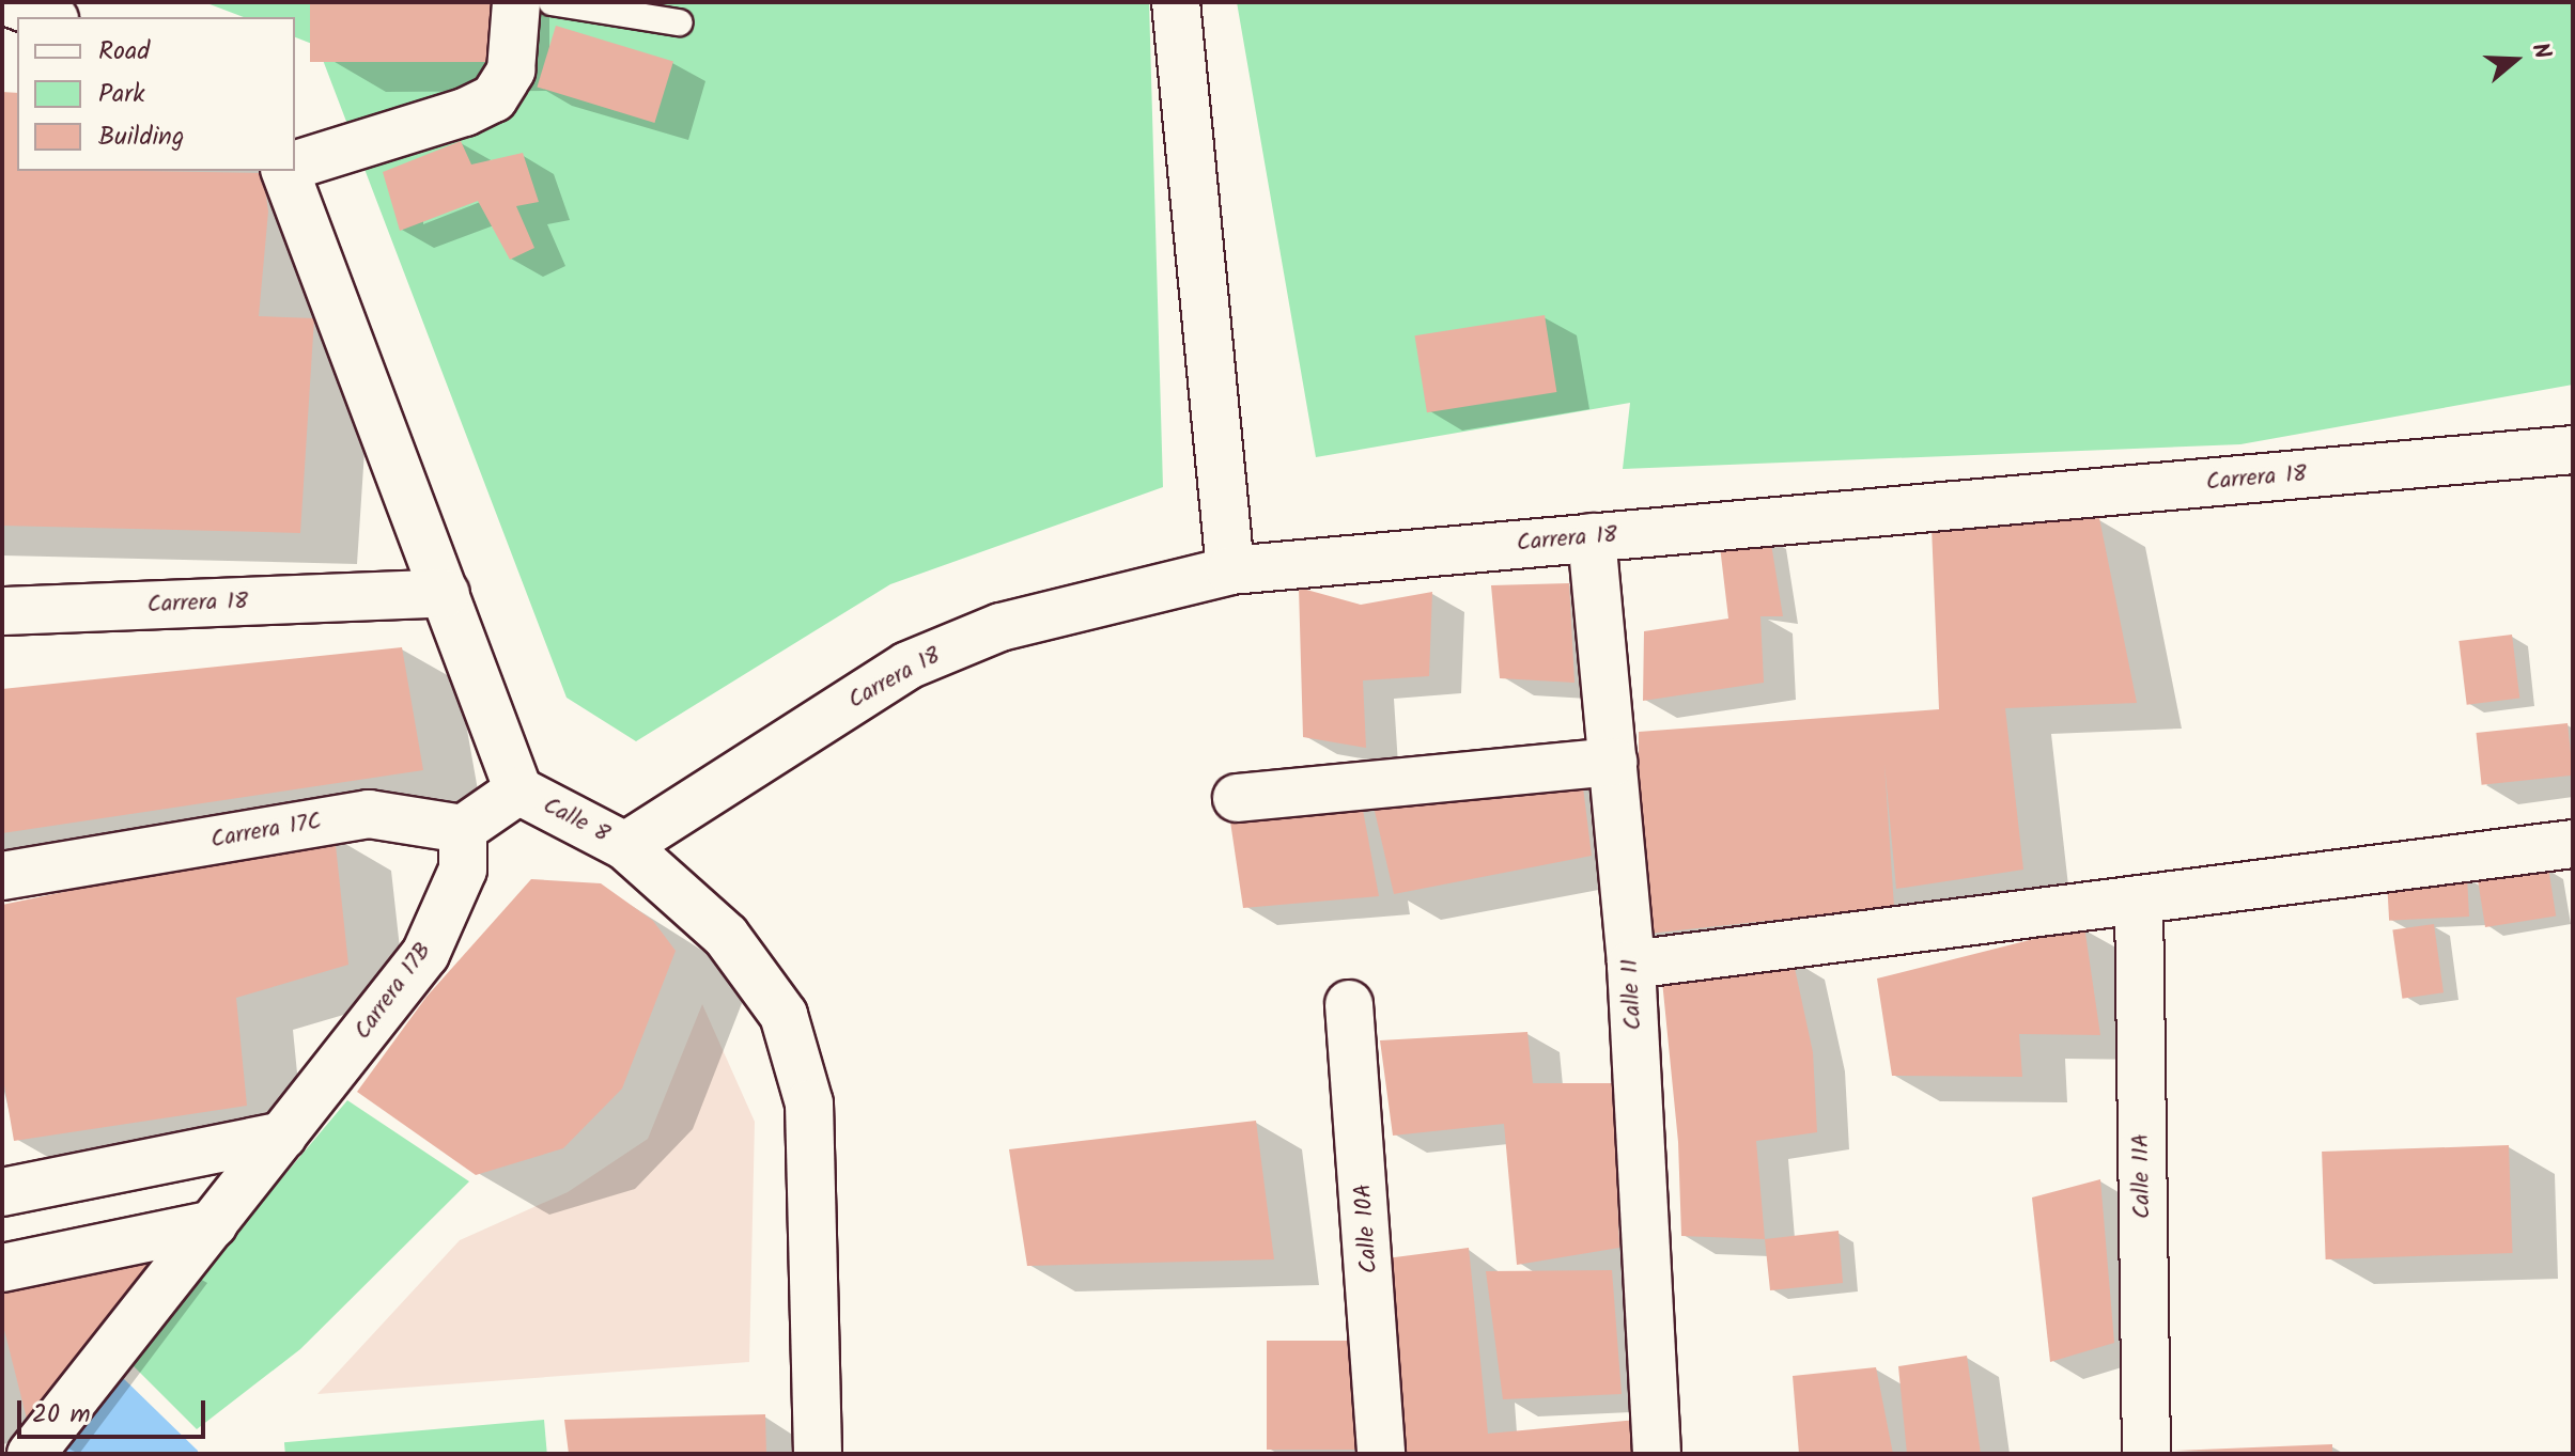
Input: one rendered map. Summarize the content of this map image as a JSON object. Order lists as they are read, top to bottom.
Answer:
{
  "streets": {
    "street": [
      "Carrera 18",
      "Calle 8",
      "Carrera 17C",
      "Carrera 17B",
      "Calle 11",
      "Calle 11A",
      "Calle 10A"
    ]
  },
  "crossings": [
    ["Carrera 18", "Calle 8"],
    ["Carrera 18", "Calle 11"],
    ["Carrera 17C", "Carrera 17B"]
  ],
  "legend": ["Road", "Park", "Building"],
  "scale_bar": "20 m",
  "north": "right"
}
